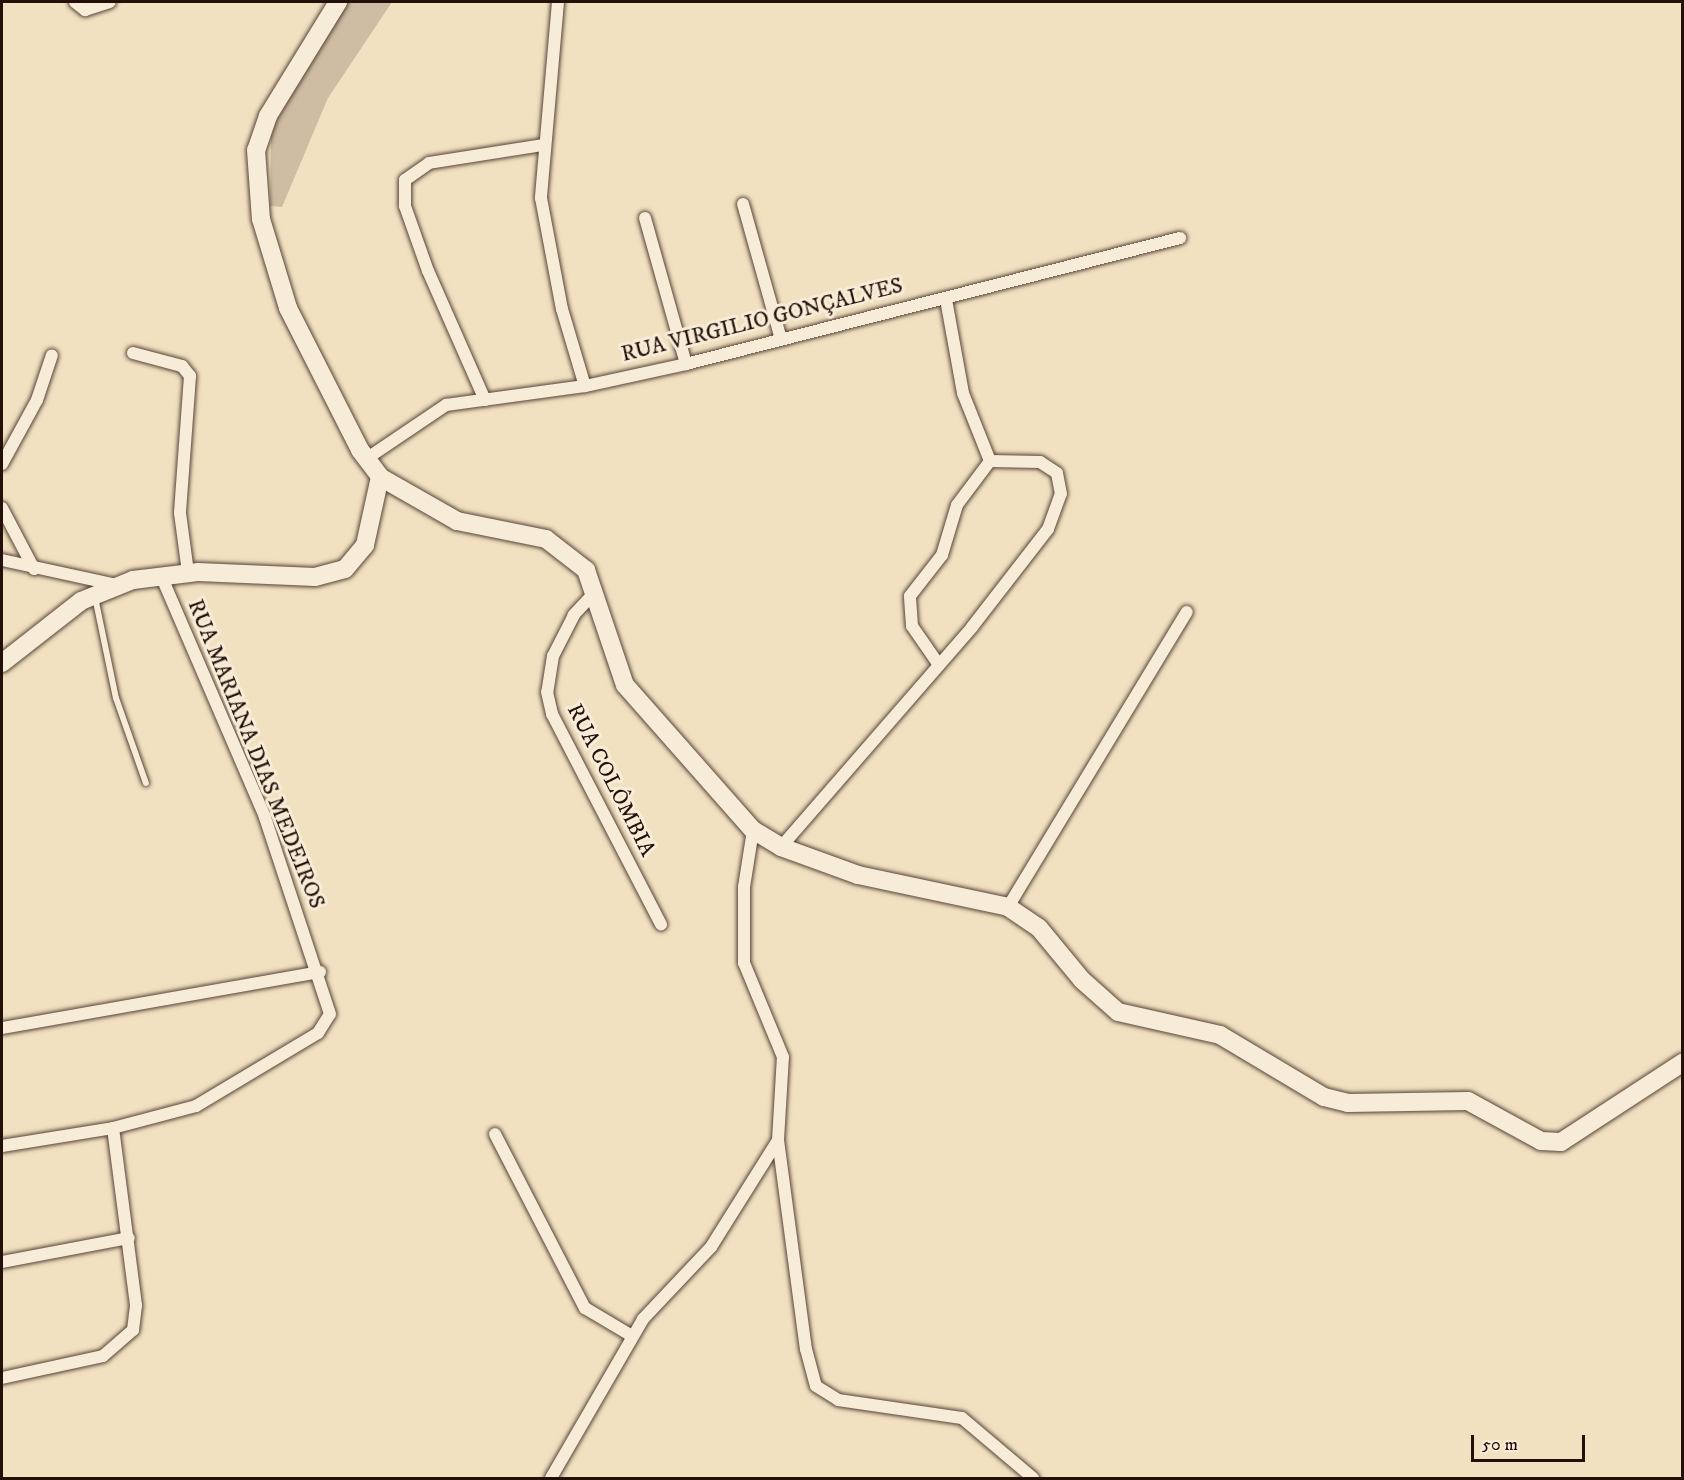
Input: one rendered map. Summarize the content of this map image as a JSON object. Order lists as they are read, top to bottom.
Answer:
{
  "streets": {
    "street": ["RUA VIRGILIO GONÇALVES", "RUA MARIANA DIAS MEDEIROS", "RUA COLÔMBIA"]
  },
  "scale_bar": "50 m"
}
